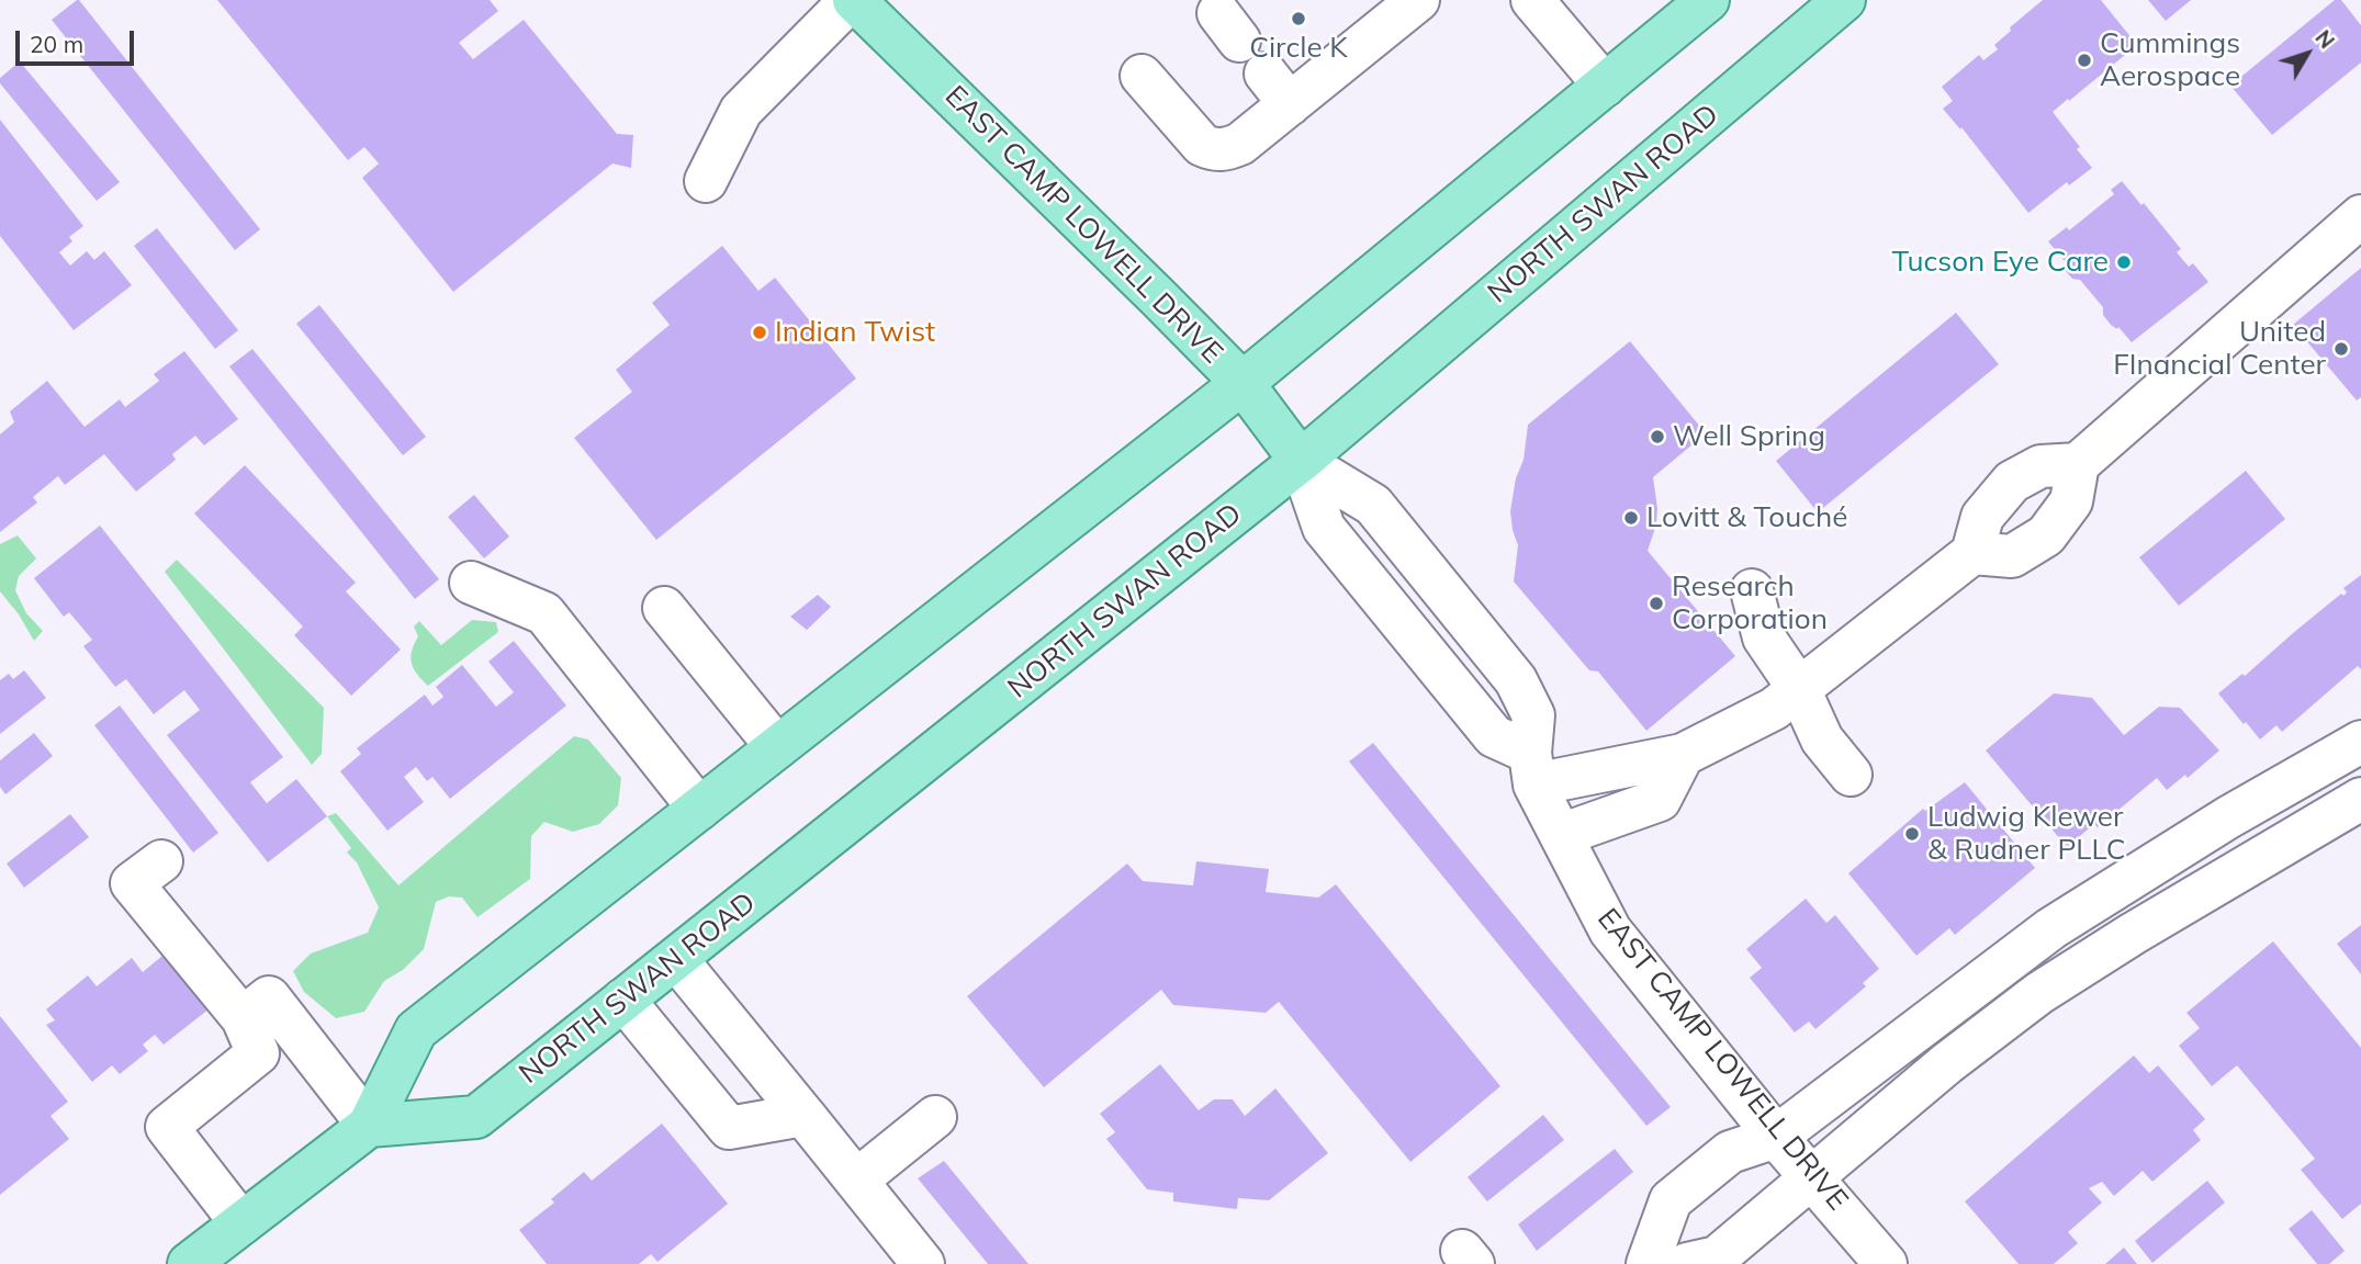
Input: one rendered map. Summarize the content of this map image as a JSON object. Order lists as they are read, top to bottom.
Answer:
{
  "streets": {
    "main road": ["NORTH SWAN ROAD", "EAST CAMP LOWELL DRIVE"]
  },
  "crossings": [
    ["NORTH SWAN ROAD", "EAST CAMP LOWELL DRIVE"]
  ],
  "places": [
    "Circle K",
    "Cummings Aerospace",
    "Tucson Eye Care",
    "Indian Twist",
    "United FInancial Center",
    "Well Spring",
    "Lovitt & Touché",
    "Research Corporation",
    "Ludwig Klewer & Rudner PLLC"
  ],
  "scale_bar": "20 m",
  "north": "top right"
}
